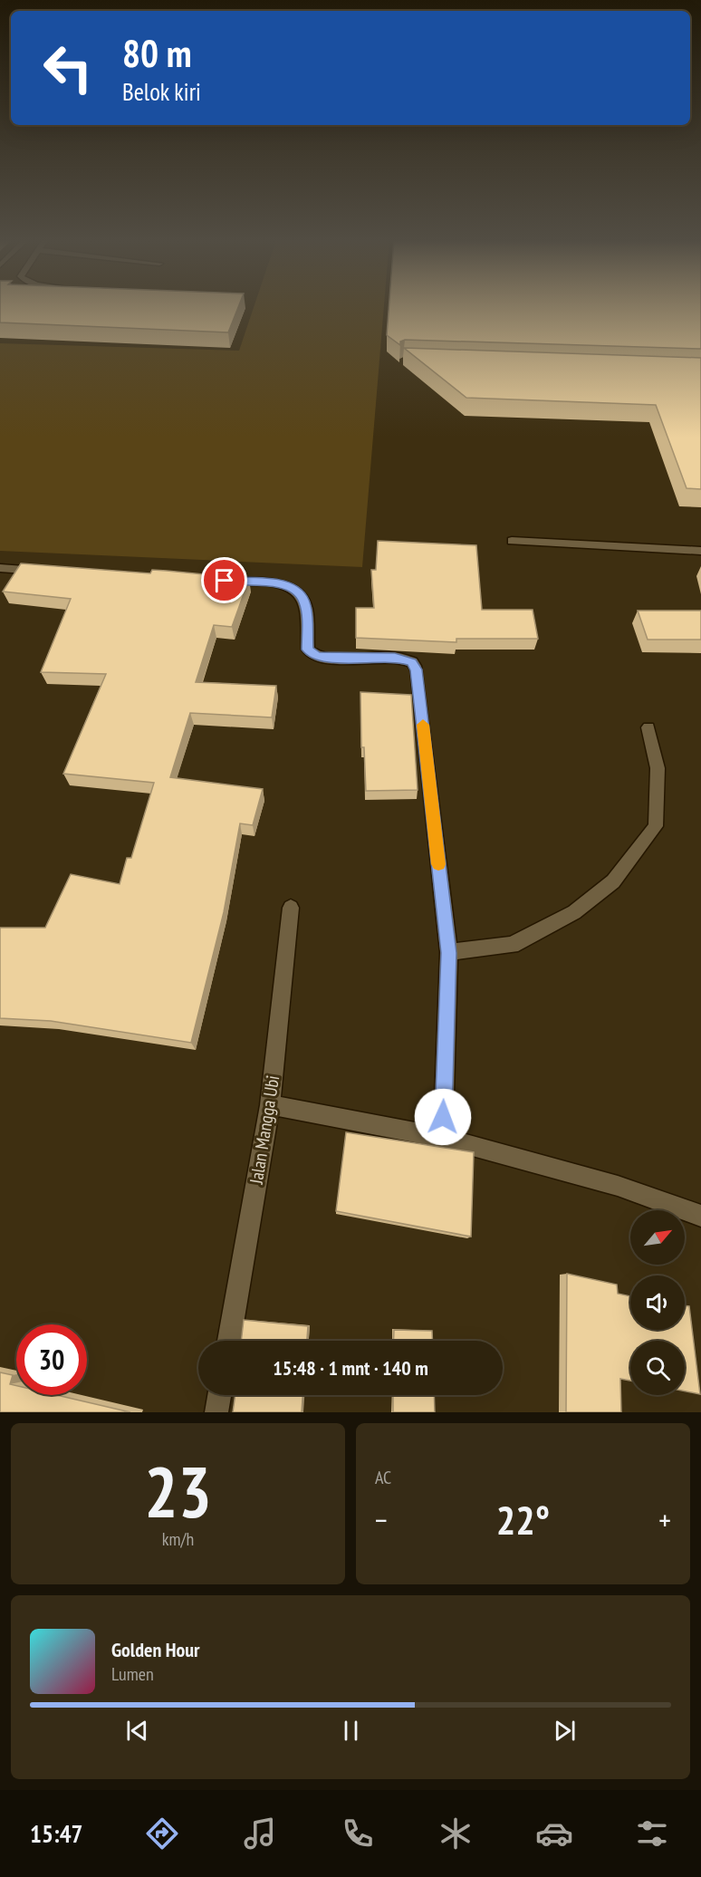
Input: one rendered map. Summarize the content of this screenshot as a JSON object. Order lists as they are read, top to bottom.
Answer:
{
  "streets": {
    "street": ["Jalan Mangga Ubi"]
  },
  "north": "top right",
  "page": {
    "turn": ["80 m", "Belok kiri"],
    "limit": "30",
    "trip": "15:48 · 1 mnt · 140 m",
    "tile": [
      ["23", "km/h"],
      "AC"
    ],
    "heat": ["−", "22°", "+"],
    "song": ["Golden Hour", "Lumen"],
    "tabs": "15:47"
  }
}
